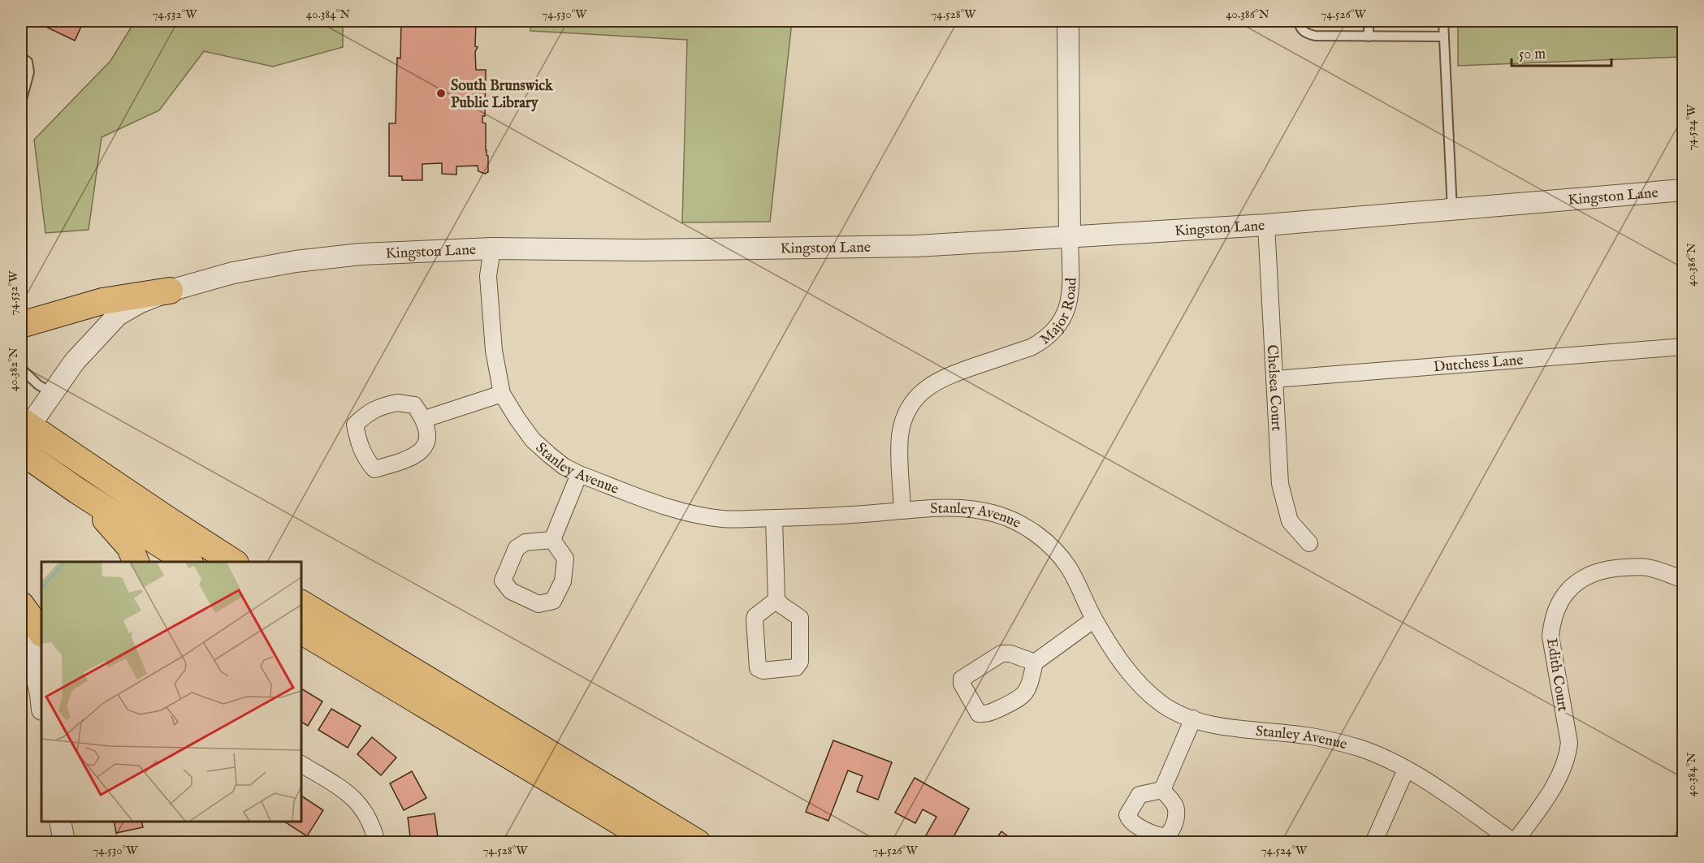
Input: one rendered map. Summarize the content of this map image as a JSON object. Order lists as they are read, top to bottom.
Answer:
{
  "streets": {
    "street": [
      "Kingston Lane",
      "Major Road",
      "Dutchess Lane",
      "Chelsea Court",
      "Stanley Avenue",
      "Edith Court"
    ]
  },
  "crossings": [
    ["Kingston Lane", "Major Road"],
    ["Kingston Lane", "Chelsea Court"],
    ["Kingston Lane", "Stanley Avenue"],
    ["Major Road", "Stanley Avenue"],
    ["Dutchess Lane", "Chelsea Court"],
    ["Stanley Avenue", "Edith Court"]
  ],
  "places": ["South Brunswick Public Library"],
  "scale_bar": "50 m",
  "coordinates": [
    "74.532°W",
    "40.384°N",
    "74.530°W",
    "74.528°W",
    "40.386°N",
    "74.526°W",
    "74.524°W",
    "40.382°N"
  ]
}
